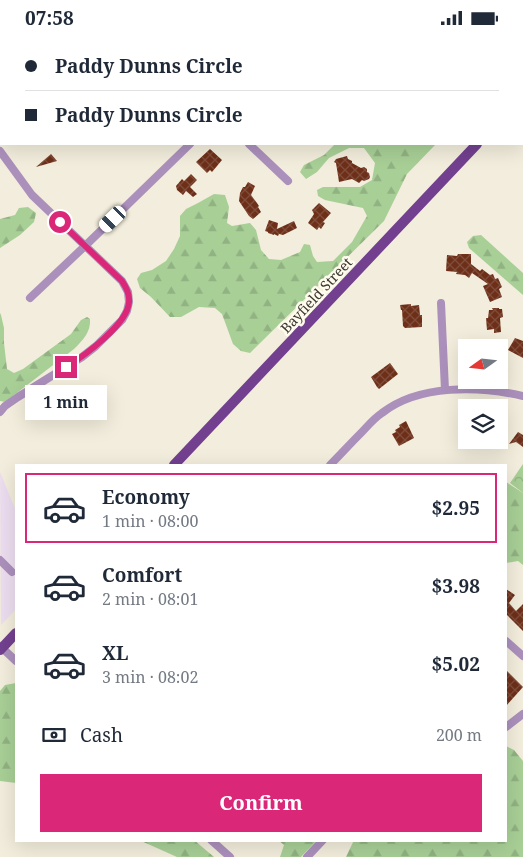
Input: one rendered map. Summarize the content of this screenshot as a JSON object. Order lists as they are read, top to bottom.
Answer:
{
  "streets": {
    "main road": ["Bayfield Street"]
  },
  "north": "left",
  "page": {
    "status": "07:58",
    "banner": ["Paddy Dunns Circle", "Paddy Dunns Circle"],
    "bubble": "1 min",
    "list": [
      {
        "name": "Economy",
        "note": "1 min · 08:00",
        "value": "$2.95"
      },
      {
        "name": "Comfort",
        "note": "2 min · 08:01",
        "value": "$3.98"
      },
      {
        "name": "XL",
        "note": "3 min · 08:02",
        "value": "$5.02"
      }
    ],
    "pay": ["Cash", "200 m"],
    "buttons": "Confirm"
  }
}
